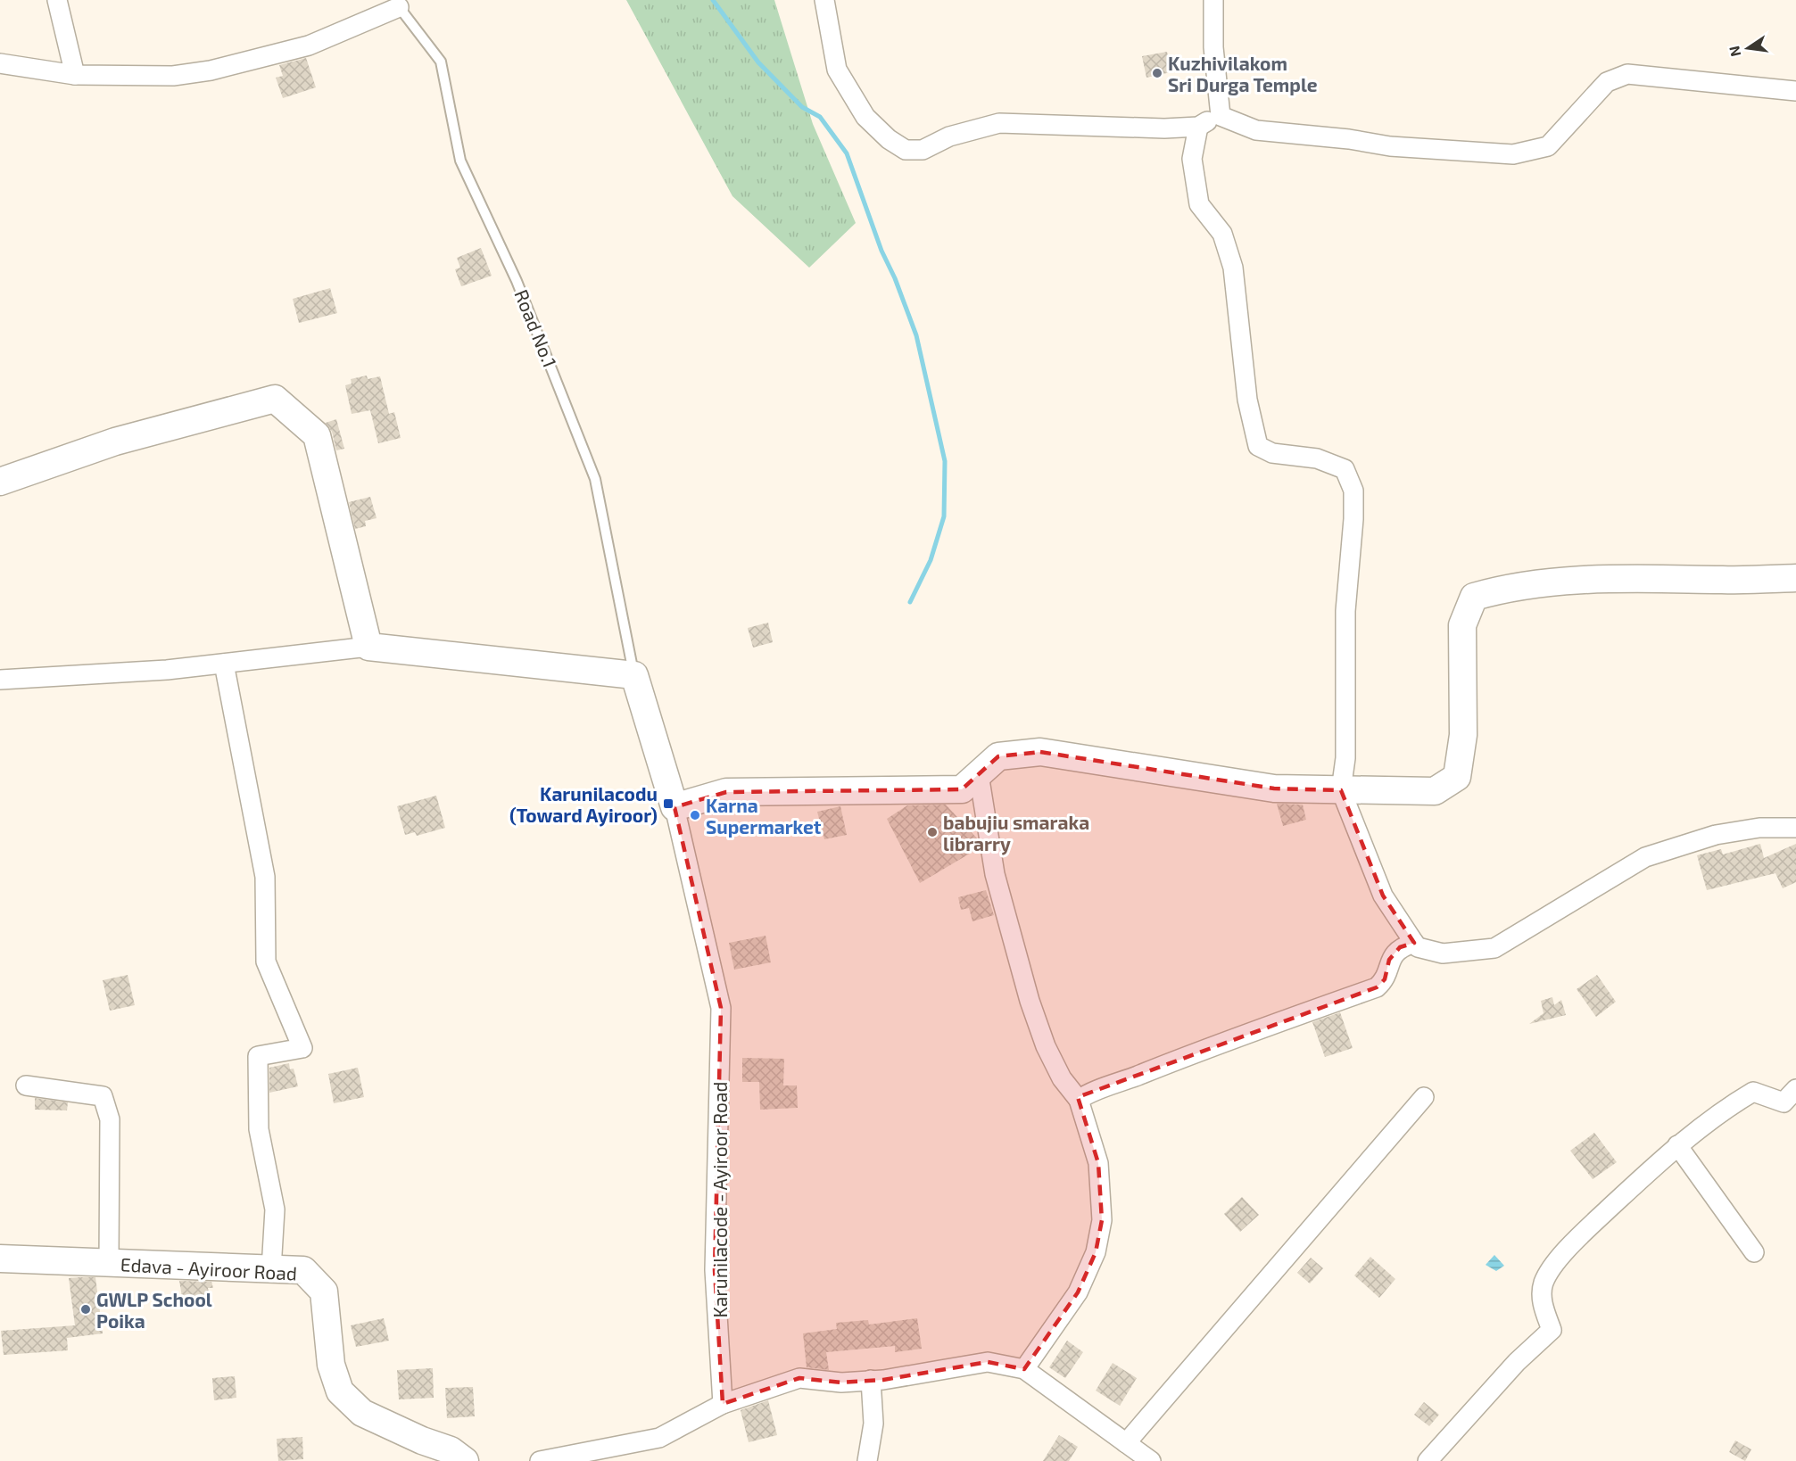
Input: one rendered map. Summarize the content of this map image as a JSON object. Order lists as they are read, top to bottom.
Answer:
{
  "streets": {
    "main road": ["Edava - Ayiroor Road"],
    "street": ["Karunilacode - Ayiroor Road"],
    "lane": ["Road No.1"]
  },
  "places": {
    "other": [
      "Kuzhivilakom Sri Durga Temple",
      "Karna Supermarket",
      "babujiu smaraka librarry",
      "GWLP School Poika"
    ],
    "transit": ["Karunilacodu (Toward Ayiroor)"]
  },
  "north": "left"
}
